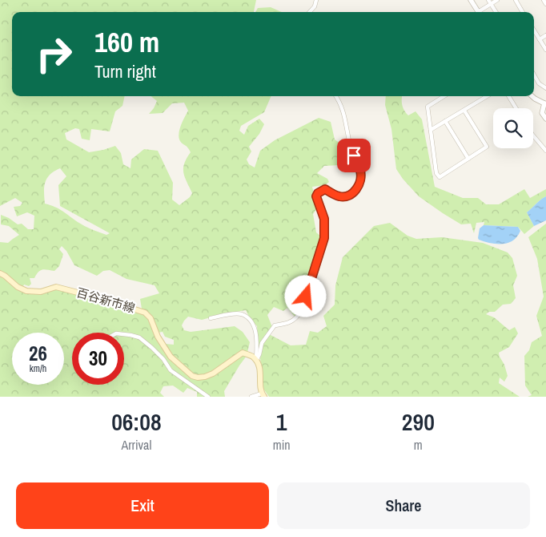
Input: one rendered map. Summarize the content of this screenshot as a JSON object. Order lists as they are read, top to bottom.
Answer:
{
  "streets": {
    "main road": ["百谷新市線"]
  },
  "page": {
    "turn": ["160 m", "Turn right"],
    "speed": "26 km/h",
    "limit": "30",
    "eta": [
      "06:08",
      "Arrival",
      "1",
      "min",
      "290",
      "m"
    ],
    "buttons": ["Exit", "Share"]
  }
}
